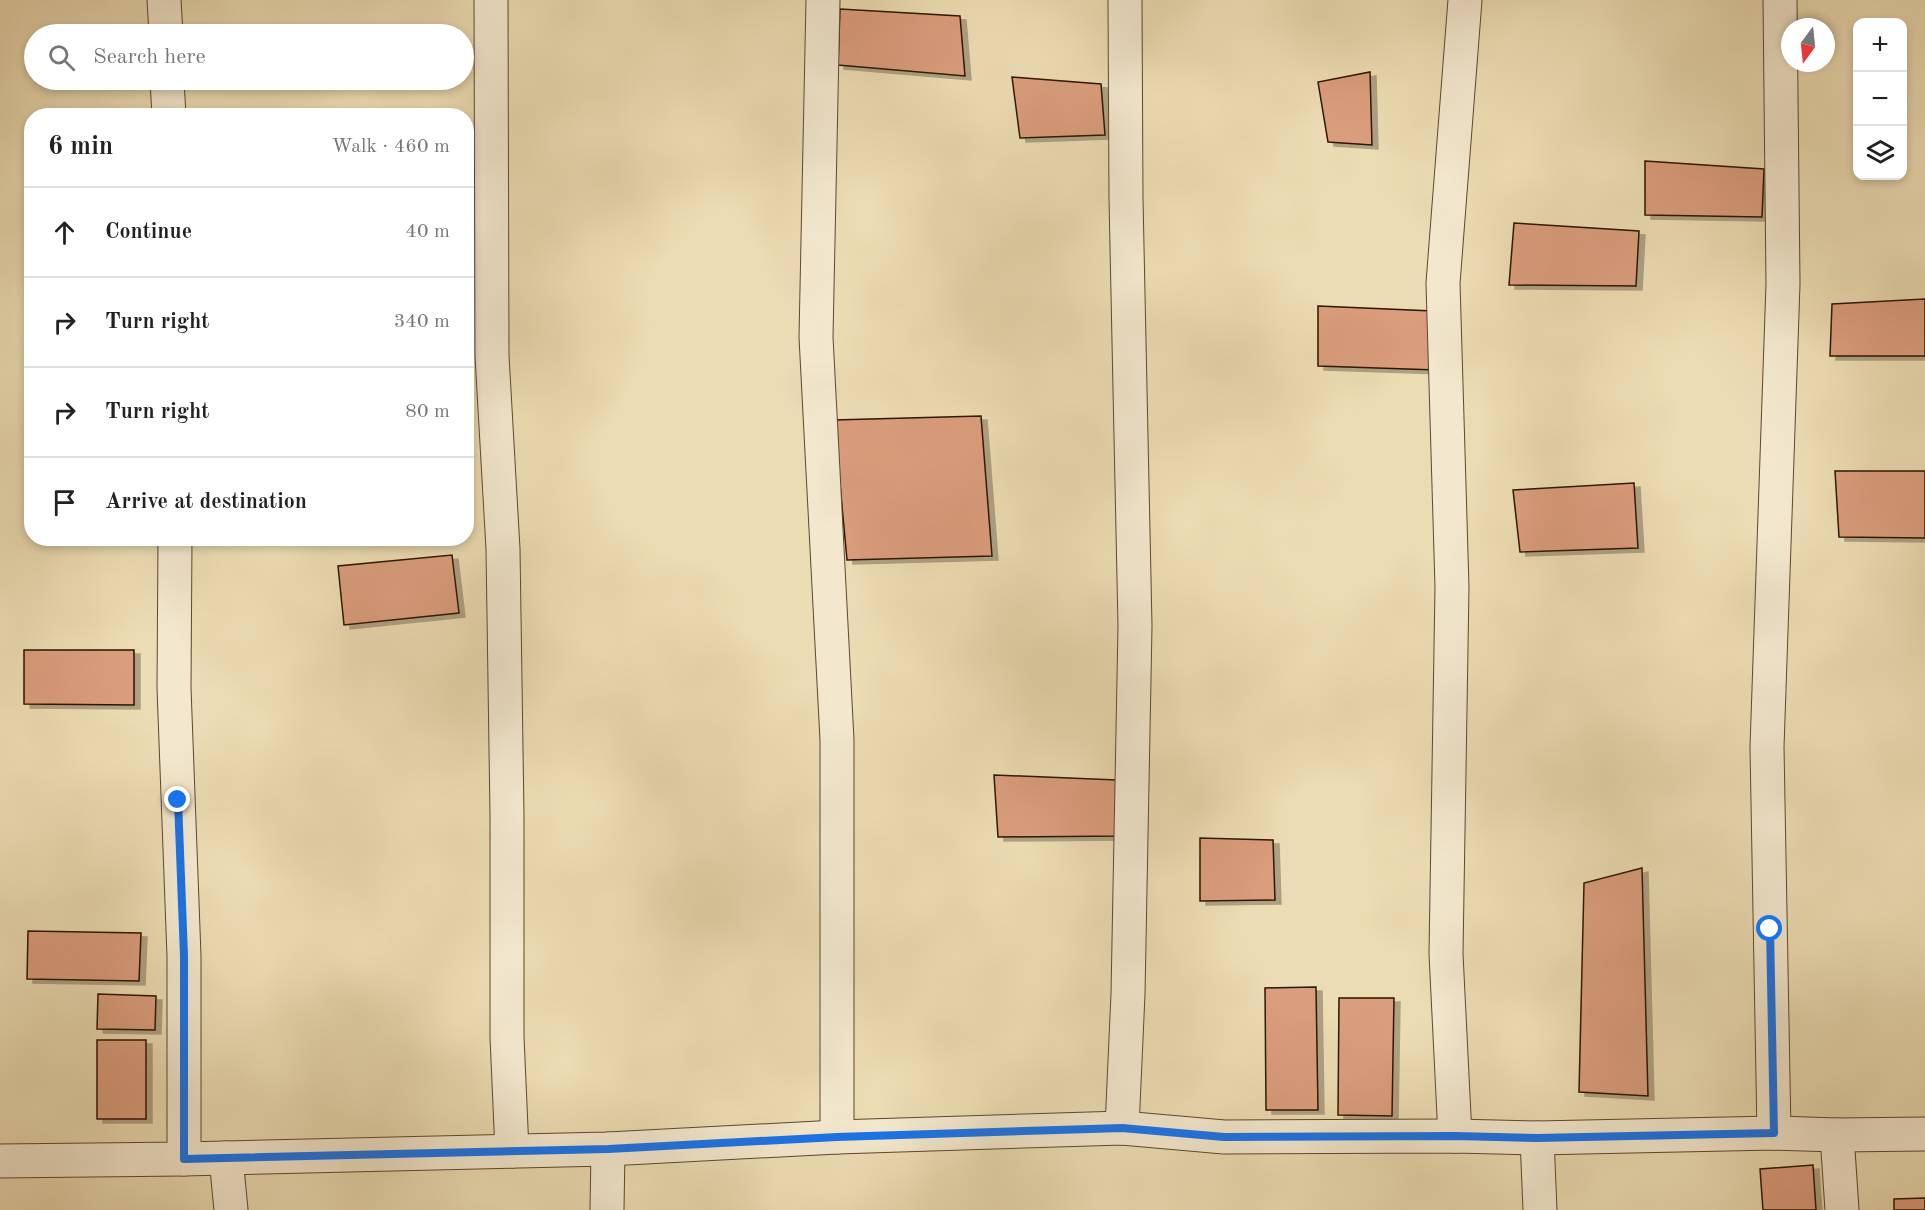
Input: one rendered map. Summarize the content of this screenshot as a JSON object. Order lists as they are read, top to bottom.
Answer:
{
  "north": "bottom",
  "page": {
    "map_buttons": ["+", "−"],
    "search": "Search here",
    "heading": ["6 min", "Walk · 460 m"],
    "list": [
      ["Continue", "40 m"],
      ["Turn right", "340 m"],
      ["Turn right", "80 m"],
      "Arrive at destination"
    ]
  }
}
